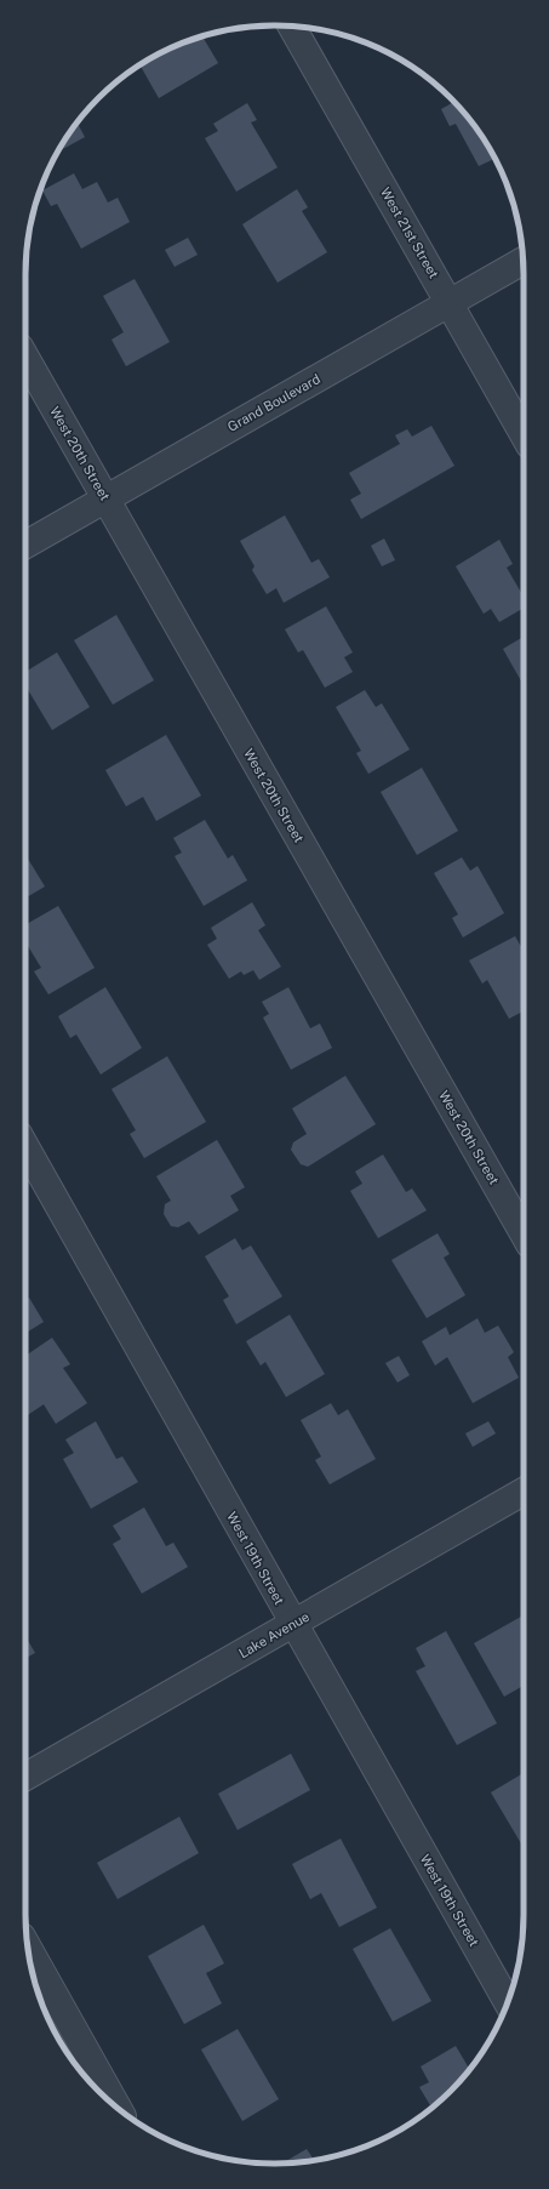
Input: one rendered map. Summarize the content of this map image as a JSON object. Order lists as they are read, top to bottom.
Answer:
{
  "streets": {
    "street": [
      "West 21st Street",
      "Grand Boulevard",
      "West 20th Street",
      "West 19th Street",
      "Lake Avenue"
    ]
  },
  "crossings": [
    ["West 21st Street", "Grand Boulevard"],
    ["Grand Boulevard", "West 20th Street"],
    ["West 19th Street", "Lake Avenue"]
  ]
}
